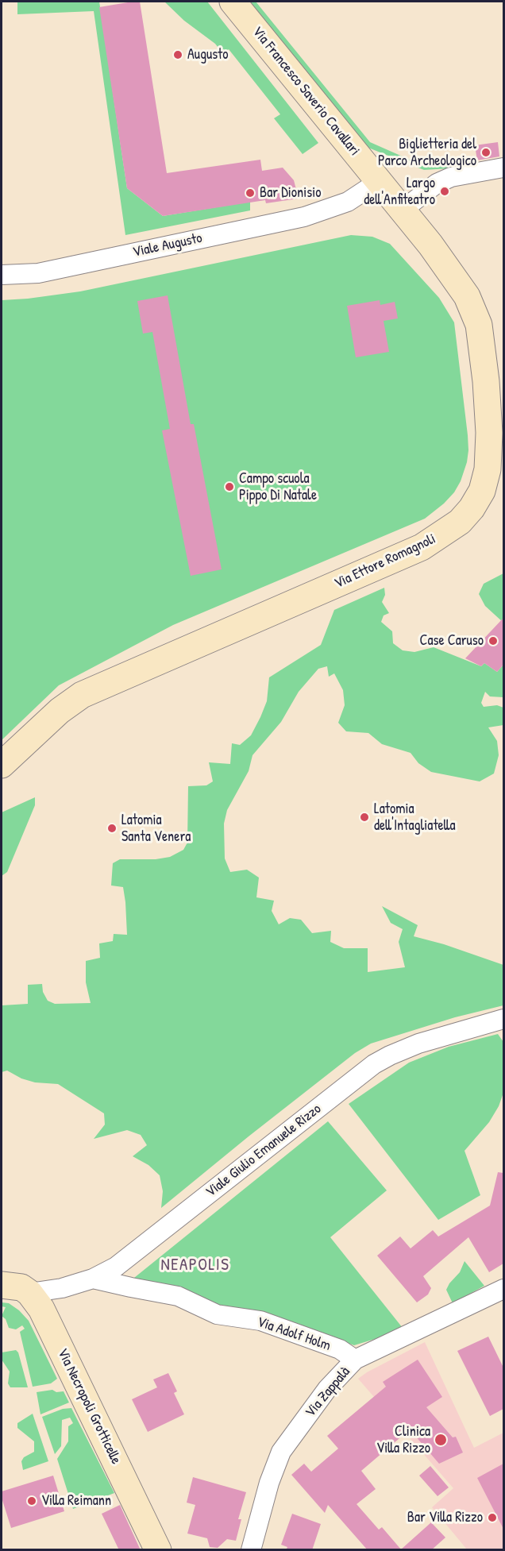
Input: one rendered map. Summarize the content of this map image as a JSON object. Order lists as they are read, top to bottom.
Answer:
{
  "streets": {
    "main road": ["Via Francesco Saverio Cavallari", "Via Ettore Romagnoli", "Via Necropoli Grotticelle"],
    "street": [
      "Viale Augusto",
      "Viale Giulio Emanuele Rizzo",
      "Via Adolf Holm",
      "Via Zappalà"
    ]
  },
  "crossings": [
    ["Via Francesco Saverio Cavallari", "Viale Augusto"],
    ["Via Francesco Saverio Cavallari", "Via Ettore Romagnoli"],
    ["Viale Augusto", "Via Ettore Romagnoli"],
    ["Viale Giulio Emanuele Rizzo", "Via Adolf Holm"],
    ["Viale Giulio Emanuele Rizzo", "Via Necropoli Grotticelle"],
    ["Via Adolf Holm", "Via Zappalà"]
  ],
  "districts": ["NEAPOLIS"],
  "places": [
    "Augusto",
    "Biglietteria del Parco Archeologico",
    "Largo dell'Anfiteatro",
    "Bar Dionisio",
    "Campo scuola Pippo Di Natale",
    "Case Caruso",
    "Latomia dell'Intagliatella",
    "Latomia Santa Venera",
    "Clinica Villa Rizzo",
    "Villa Reimann",
    "Bar Villa Rizzo"
  ]
}
